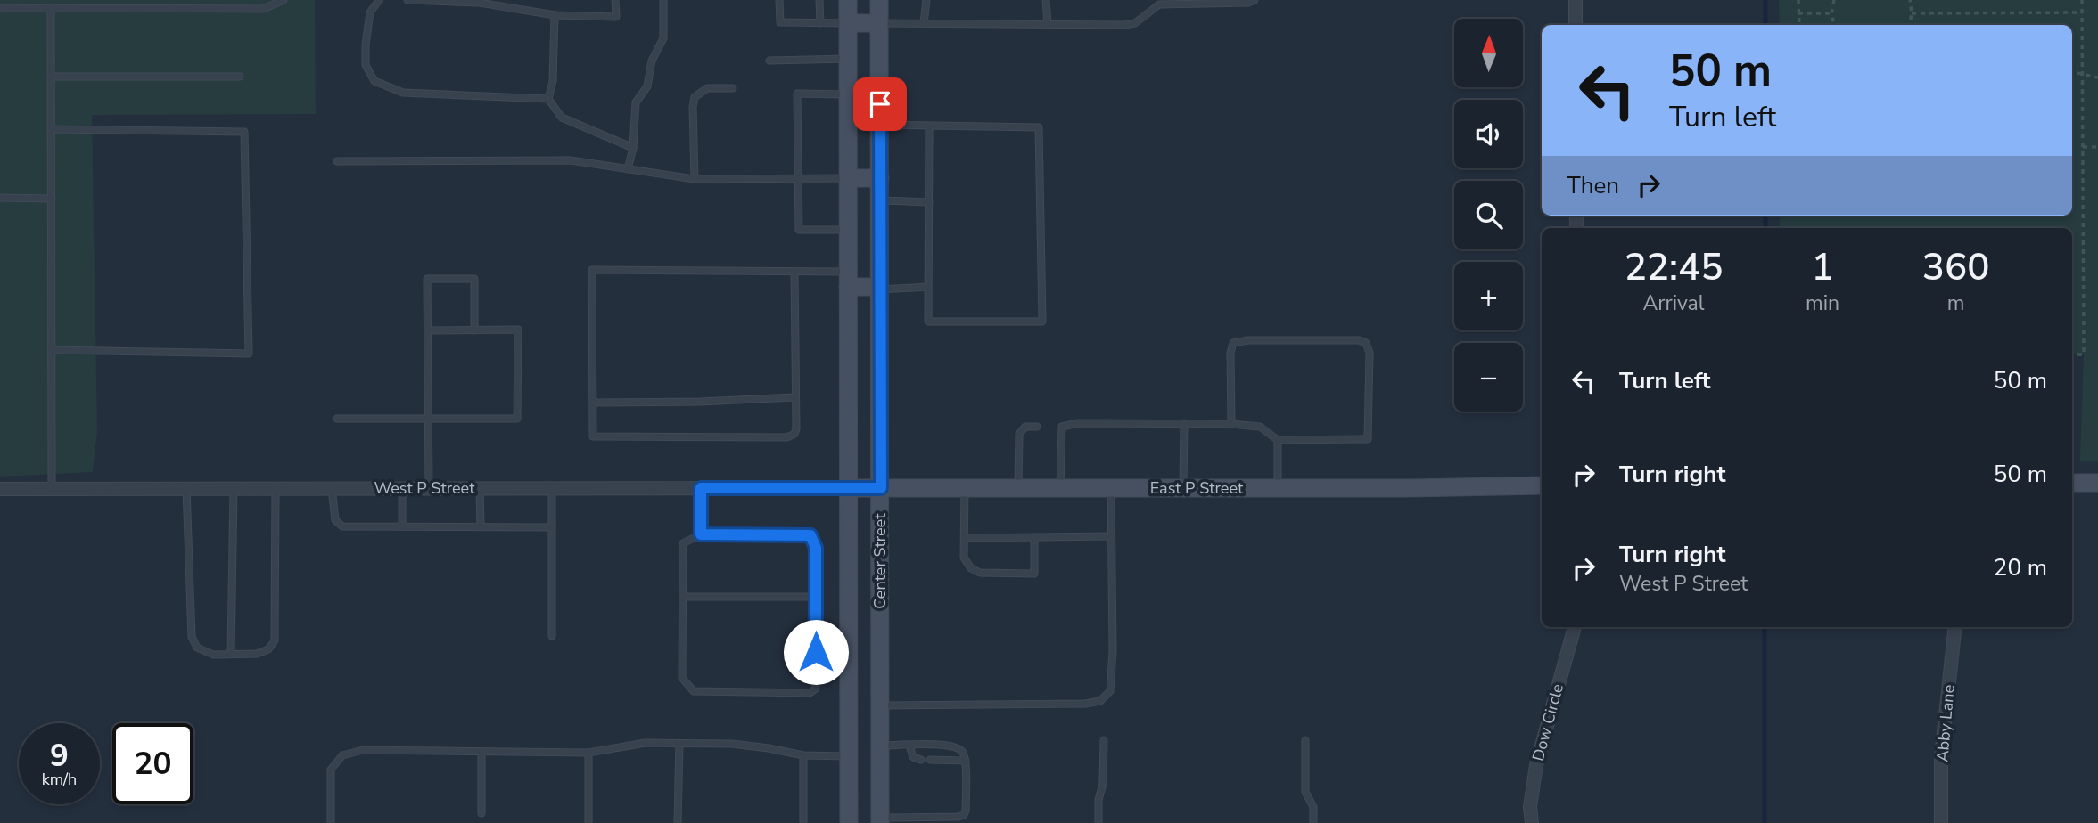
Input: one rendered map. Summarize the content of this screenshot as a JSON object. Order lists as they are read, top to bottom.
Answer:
{
  "streets": {
    "main road": ["East P Street", "Center Street"],
    "street": ["West P Street", "Dow Circle", "Abby Lane"]
  },
  "crossings": [
    ["West P Street", "East P Street"],
    ["West P Street", "Center Street"],
    ["East P Street", "Center Street"]
  ],
  "north": "top",
  "page": {
    "map_buttons": ["+", "−"],
    "turn": ["50 m", "Turn left"],
    "then": "Then",
    "eta": [
      "22:45",
      "Arrival",
      "1",
      "min",
      "360",
      "m"
    ],
    "list": [
      {
        "name": "Turn left",
        "value": "50 m"
      },
      {
        "name": "Turn right",
        "value": "50 m"
      },
      {
        "name": "Turn right",
        "note": "West P Street",
        "value": "20 m"
      }
    ],
    "speed": "9 km/h",
    "limit": "20"
  }
}
